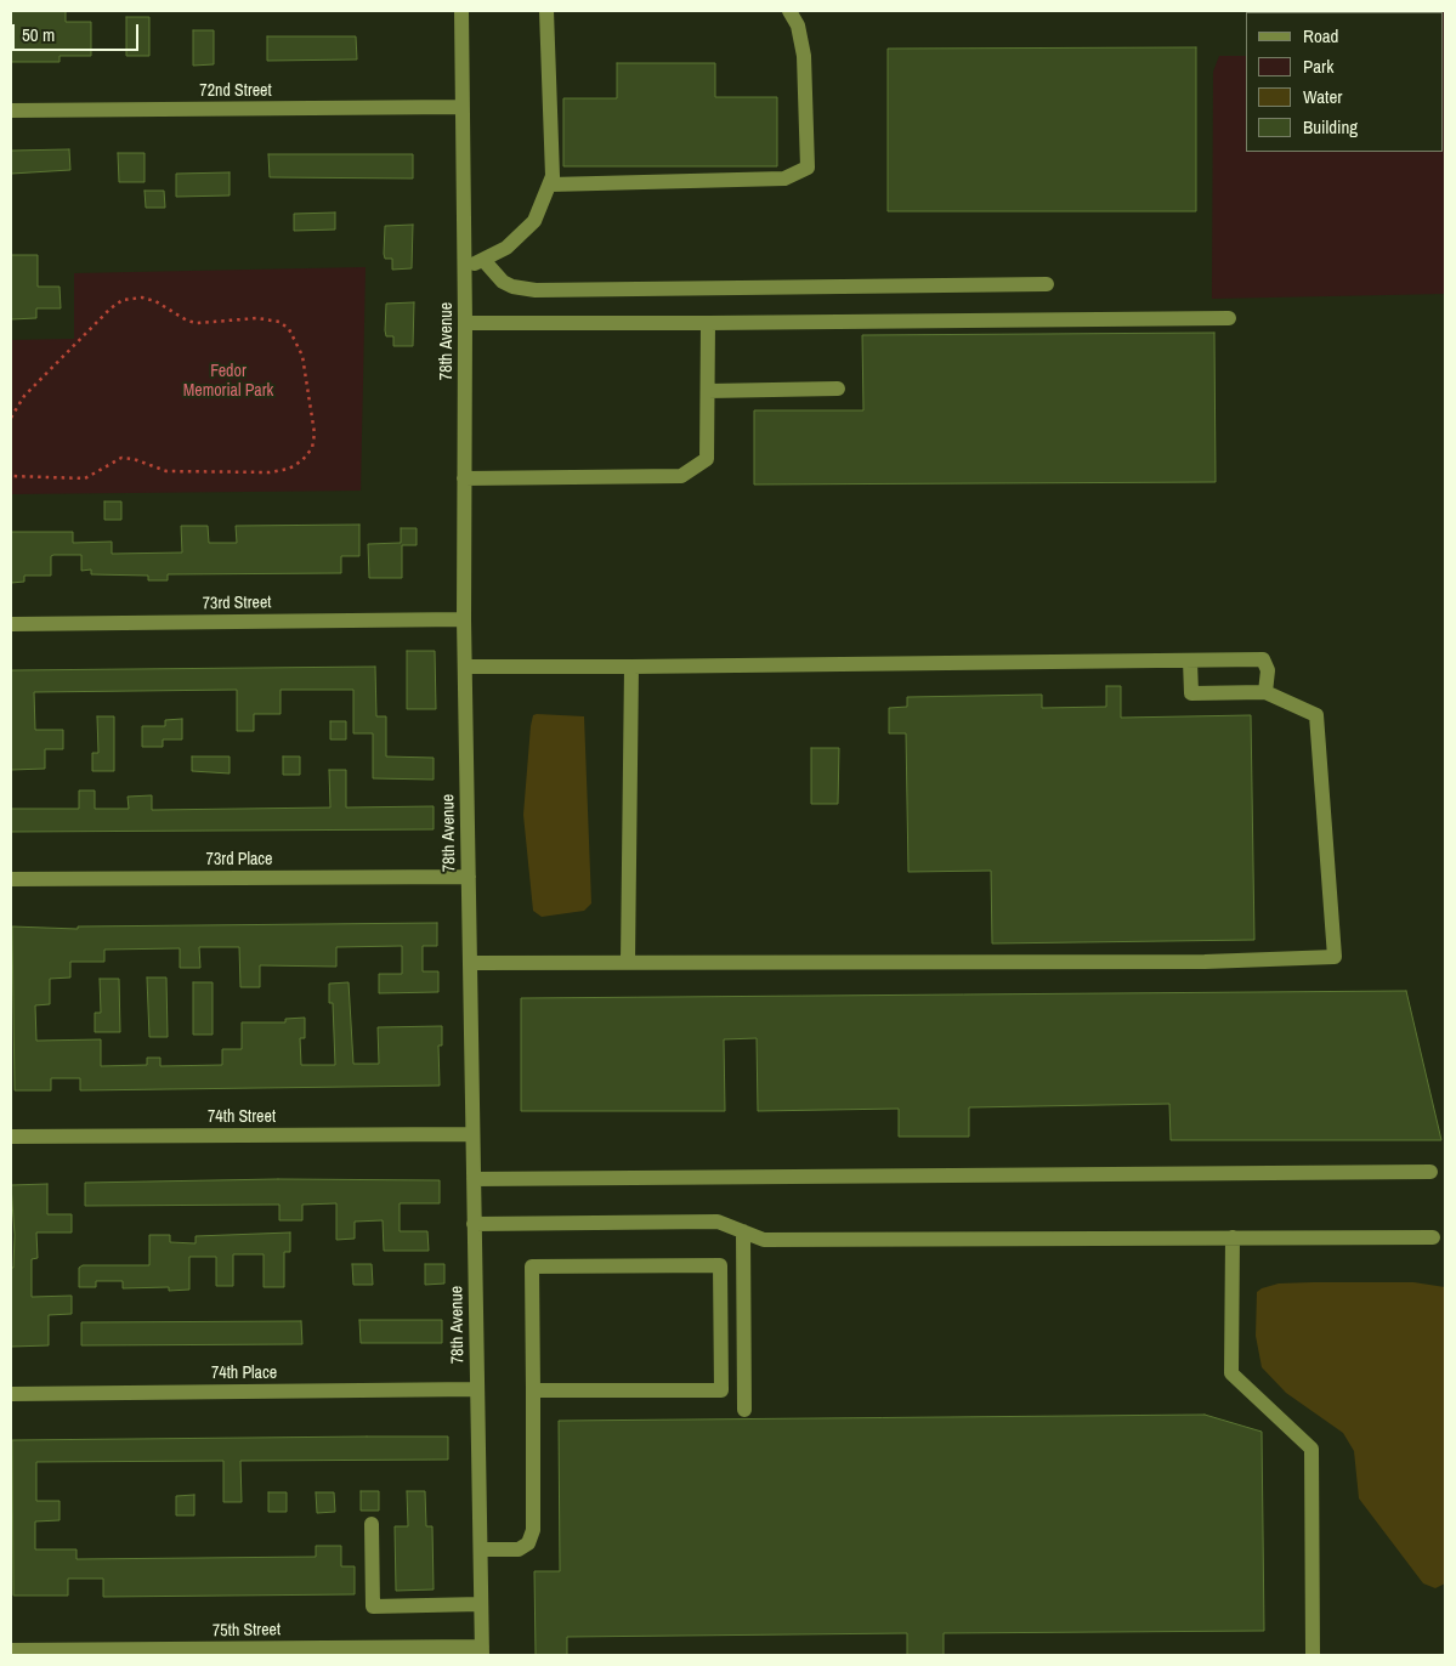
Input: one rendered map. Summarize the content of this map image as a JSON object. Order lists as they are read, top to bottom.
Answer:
{
  "streets": {
    "street": [
      "72nd Street",
      "78th Avenue",
      "73rd Street",
      "73rd Place",
      "74th Street",
      "74th Place",
      "75th Street"
    ]
  },
  "crossings": [
    ["72nd Street", "78th Avenue"],
    ["78th Avenue", "73rd Street"],
    ["78th Avenue", "73rd Place"],
    ["78th Avenue", "74th Street"],
    ["78th Avenue", "74th Place"],
    ["78th Avenue", "75th Street"]
  ],
  "parks": ["Fedor Memorial Park"],
  "legend": [
    "Road",
    "Park",
    "Water",
    "Building"
  ],
  "scale_bar": "50 m"
}
